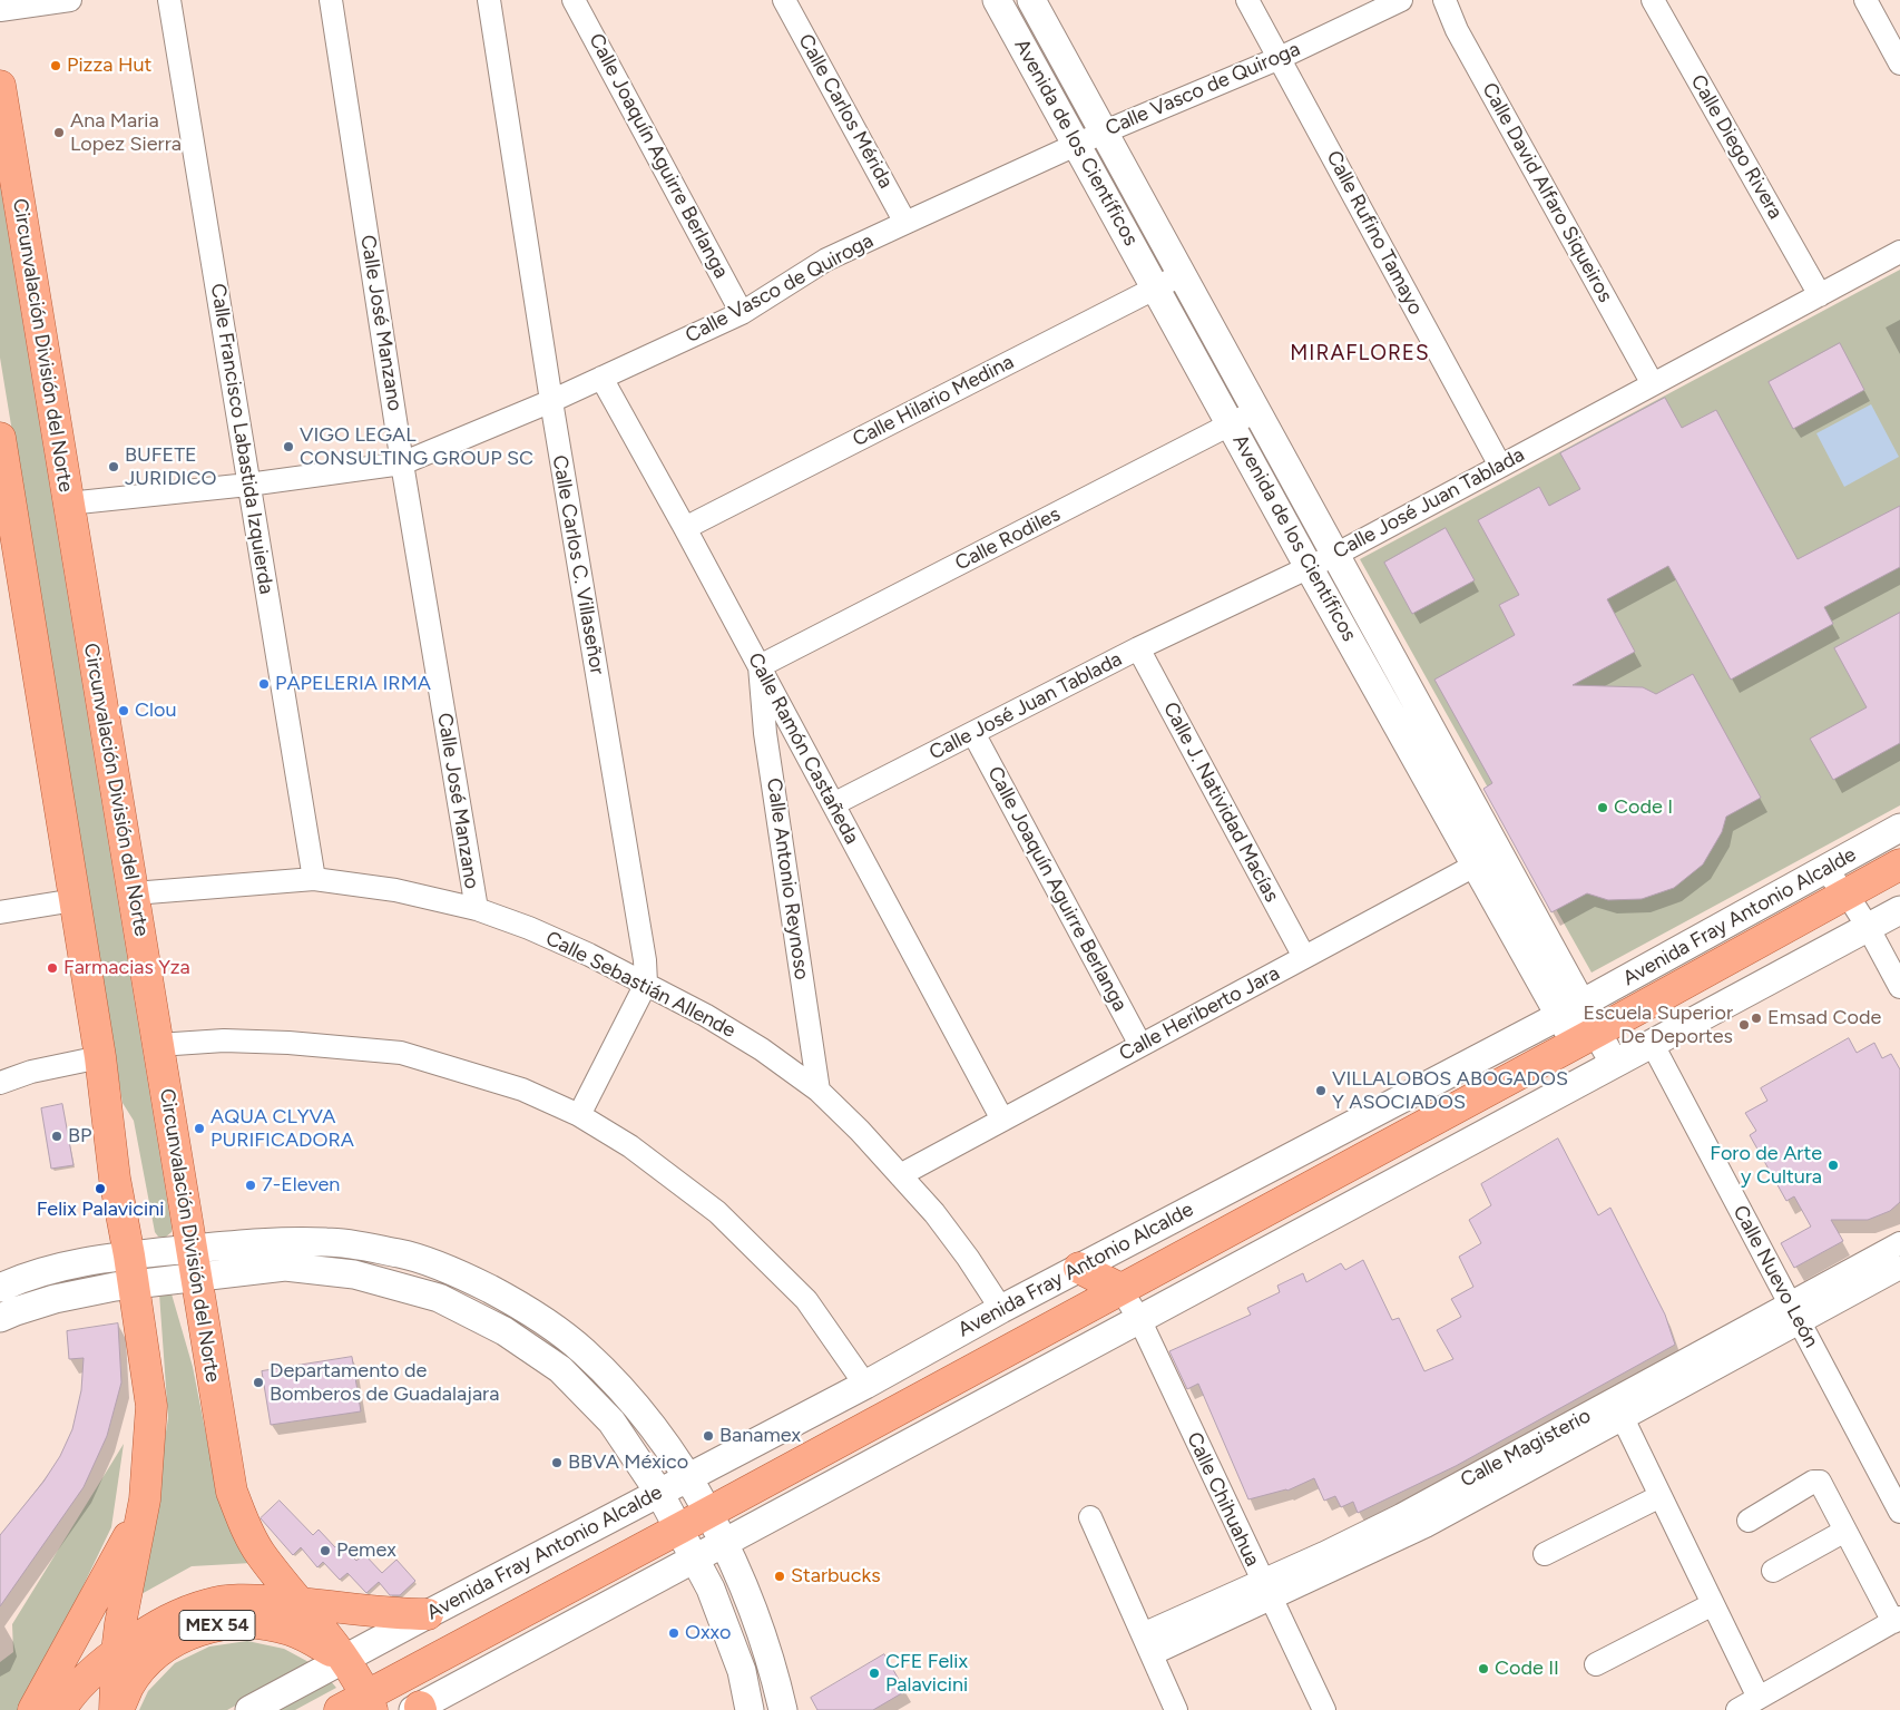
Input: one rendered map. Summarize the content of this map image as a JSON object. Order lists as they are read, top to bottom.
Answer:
{
  "streets": {
    "main road": ["Circunvalación División del Norte", "Avenida Fray Antonio Alcalde", "MEX 54"],
    "street": [
      "Calle Vasco de Quiroga",
      "Calle Carlos Mérida",
      "Avenida de los Científicos",
      "Calle Diego Rivera",
      "Calle Joaquín Aguirre Berlanga",
      "Calle David Alfaro Siqueiros",
      "Calle Rufino Tamayo",
      "Calle José Manzano",
      "Calle Hilario Medina",
      "Calle Francisco Labastida Izquierda",
      "Calle José Juan Tablada",
      "Calle Rodiles",
      "Calle Carlos C. Villaseñor",
      "Calle Ramón Castañeda",
      "Calle J. Natividad Macías",
      "Calle Antonio Reynoso",
      "Calle Sebastián Allende",
      "Calle Heriberto Jara",
      "Calle Nuevo León",
      "Calle Magisterio",
      "Calle Chihuahua"
    ]
  },
  "crossings": [
    ["Calle Vasco de Quiroga", "Calle Carlos Mérida"],
    ["Calle Vasco de Quiroga", "Avenida de los Científicos"],
    ["Calle Vasco de Quiroga", "Calle Joaquín Aguirre Berlanga"],
    ["Calle Vasco de Quiroga", "Calle Rufino Tamayo"],
    ["Calle Vasco de Quiroga", "Calle José Manzano"],
    ["Calle Vasco de Quiroga", "Circunvalación División del Norte"],
    ["Calle Vasco de Quiroga", "Calle Francisco Labastida Izquierda"],
    ["Calle Vasco de Quiroga", "Calle Carlos C. Villaseñor"],
    ["Calle Vasco de Quiroga", "Calle Ramón Castañeda"],
    ["Avenida de los Científicos", "Calle Hilario Medina"],
    ["Avenida de los Científicos", "Calle José Juan Tablada"],
    ["Avenida de los Científicos", "Calle Rodiles"],
    ["Avenida de los Científicos", "Avenida Fray Antonio Alcalde"],
    ["Avenida de los Científicos", "Calle Heriberto Jara"],
    ["Calle Diego Rivera", "Calle José Juan Tablada"],
    ["Calle Joaquín Aguirre Berlanga", "Calle José Juan Tablada"],
    ["Calle Joaquín Aguirre Berlanga", "Calle Heriberto Jara"],
    ["Calle David Alfaro Siqueiros", "Calle José Juan Tablada"],
    ["Calle Rufino Tamayo", "Calle José Juan Tablada"],
    ["Calle José Manzano", "Calle Sebastián Allende"],
    ["Circunvalación División del Norte", "Avenida Fray Antonio Alcalde"],
    ["Circunvalación División del Norte", "Calle Sebastián Allende"],
    ["Calle Hilario Medina", "Calle Ramón Castañeda"],
    ["Calle Francisco Labastida Izquierda", "Calle Sebastián Allende"],
    ["Calle José Juan Tablada", "Calle Ramón Castañeda"],
    ["Calle José Juan Tablada", "Calle J. Natividad Macías"],
    ["Calle Rodiles", "Calle Ramón Castañeda"],
    ["Calle Rodiles", "Calle Antonio Reynoso"],
    ["Calle Carlos C. Villaseñor", "Calle Sebastián Allende"],
    ["Calle Ramón Castañeda", "Calle Antonio Reynoso"],
    ["Calle Ramón Castañeda", "Calle Heriberto Jara"],
    ["Calle J. Natividad Macías", "Calle Heriberto Jara"],
    ["Calle Antonio Reynoso", "Calle Sebastián Allende"],
    ["Avenida Fray Antonio Alcalde", "Calle Sebastián Allende"],
    ["Avenida Fray Antonio Alcalde", "Calle Chihuahua"],
    ["Calle Sebastián Allende", "Calle Heriberto Jara"],
    ["Calle Nuevo León", "Calle Magisterio"],
    ["Calle Magisterio", "Calle Chihuahua"]
  ],
  "districts": ["MIRAFLORES"],
  "places": [
    "Pizza Hut",
    "Ana Maria Lopez Sierra",
    "VIGO LEGAL CONSULTING GROUP SC",
    "BUFETE JURIDICO",
    "PAPELERIA IRMA",
    "Clou",
    "Code I",
    "Farmacias Yza",
    "Emsad Code",
    "Escuela Superior De Deportes",
    "VILLALOBOS ABOGADOS Y ASOCIADOS",
    "AQUA CLYVA PURIFICADORA",
    "BP",
    "Foro de Arte y Cultura",
    "7-Eleven",
    "Felix Palavicini",
    "Departamento de Bomberos de Guadalajara",
    "Banamex",
    "BBVA México",
    "Pemex",
    "Starbucks",
    "Oxxo",
    "Code II",
    "CFE Felix Palavicini"
  ]
}
